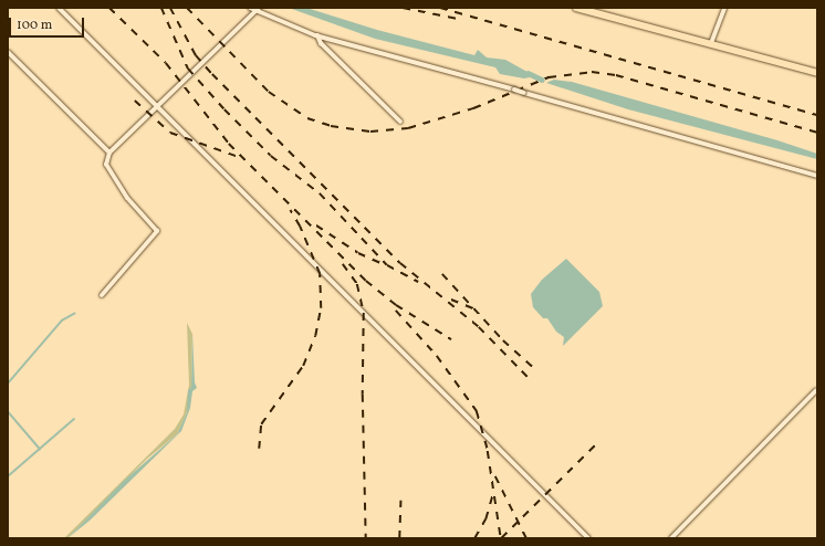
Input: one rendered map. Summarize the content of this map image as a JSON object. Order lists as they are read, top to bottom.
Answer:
{
  "scale_bar": "100 m"
}
